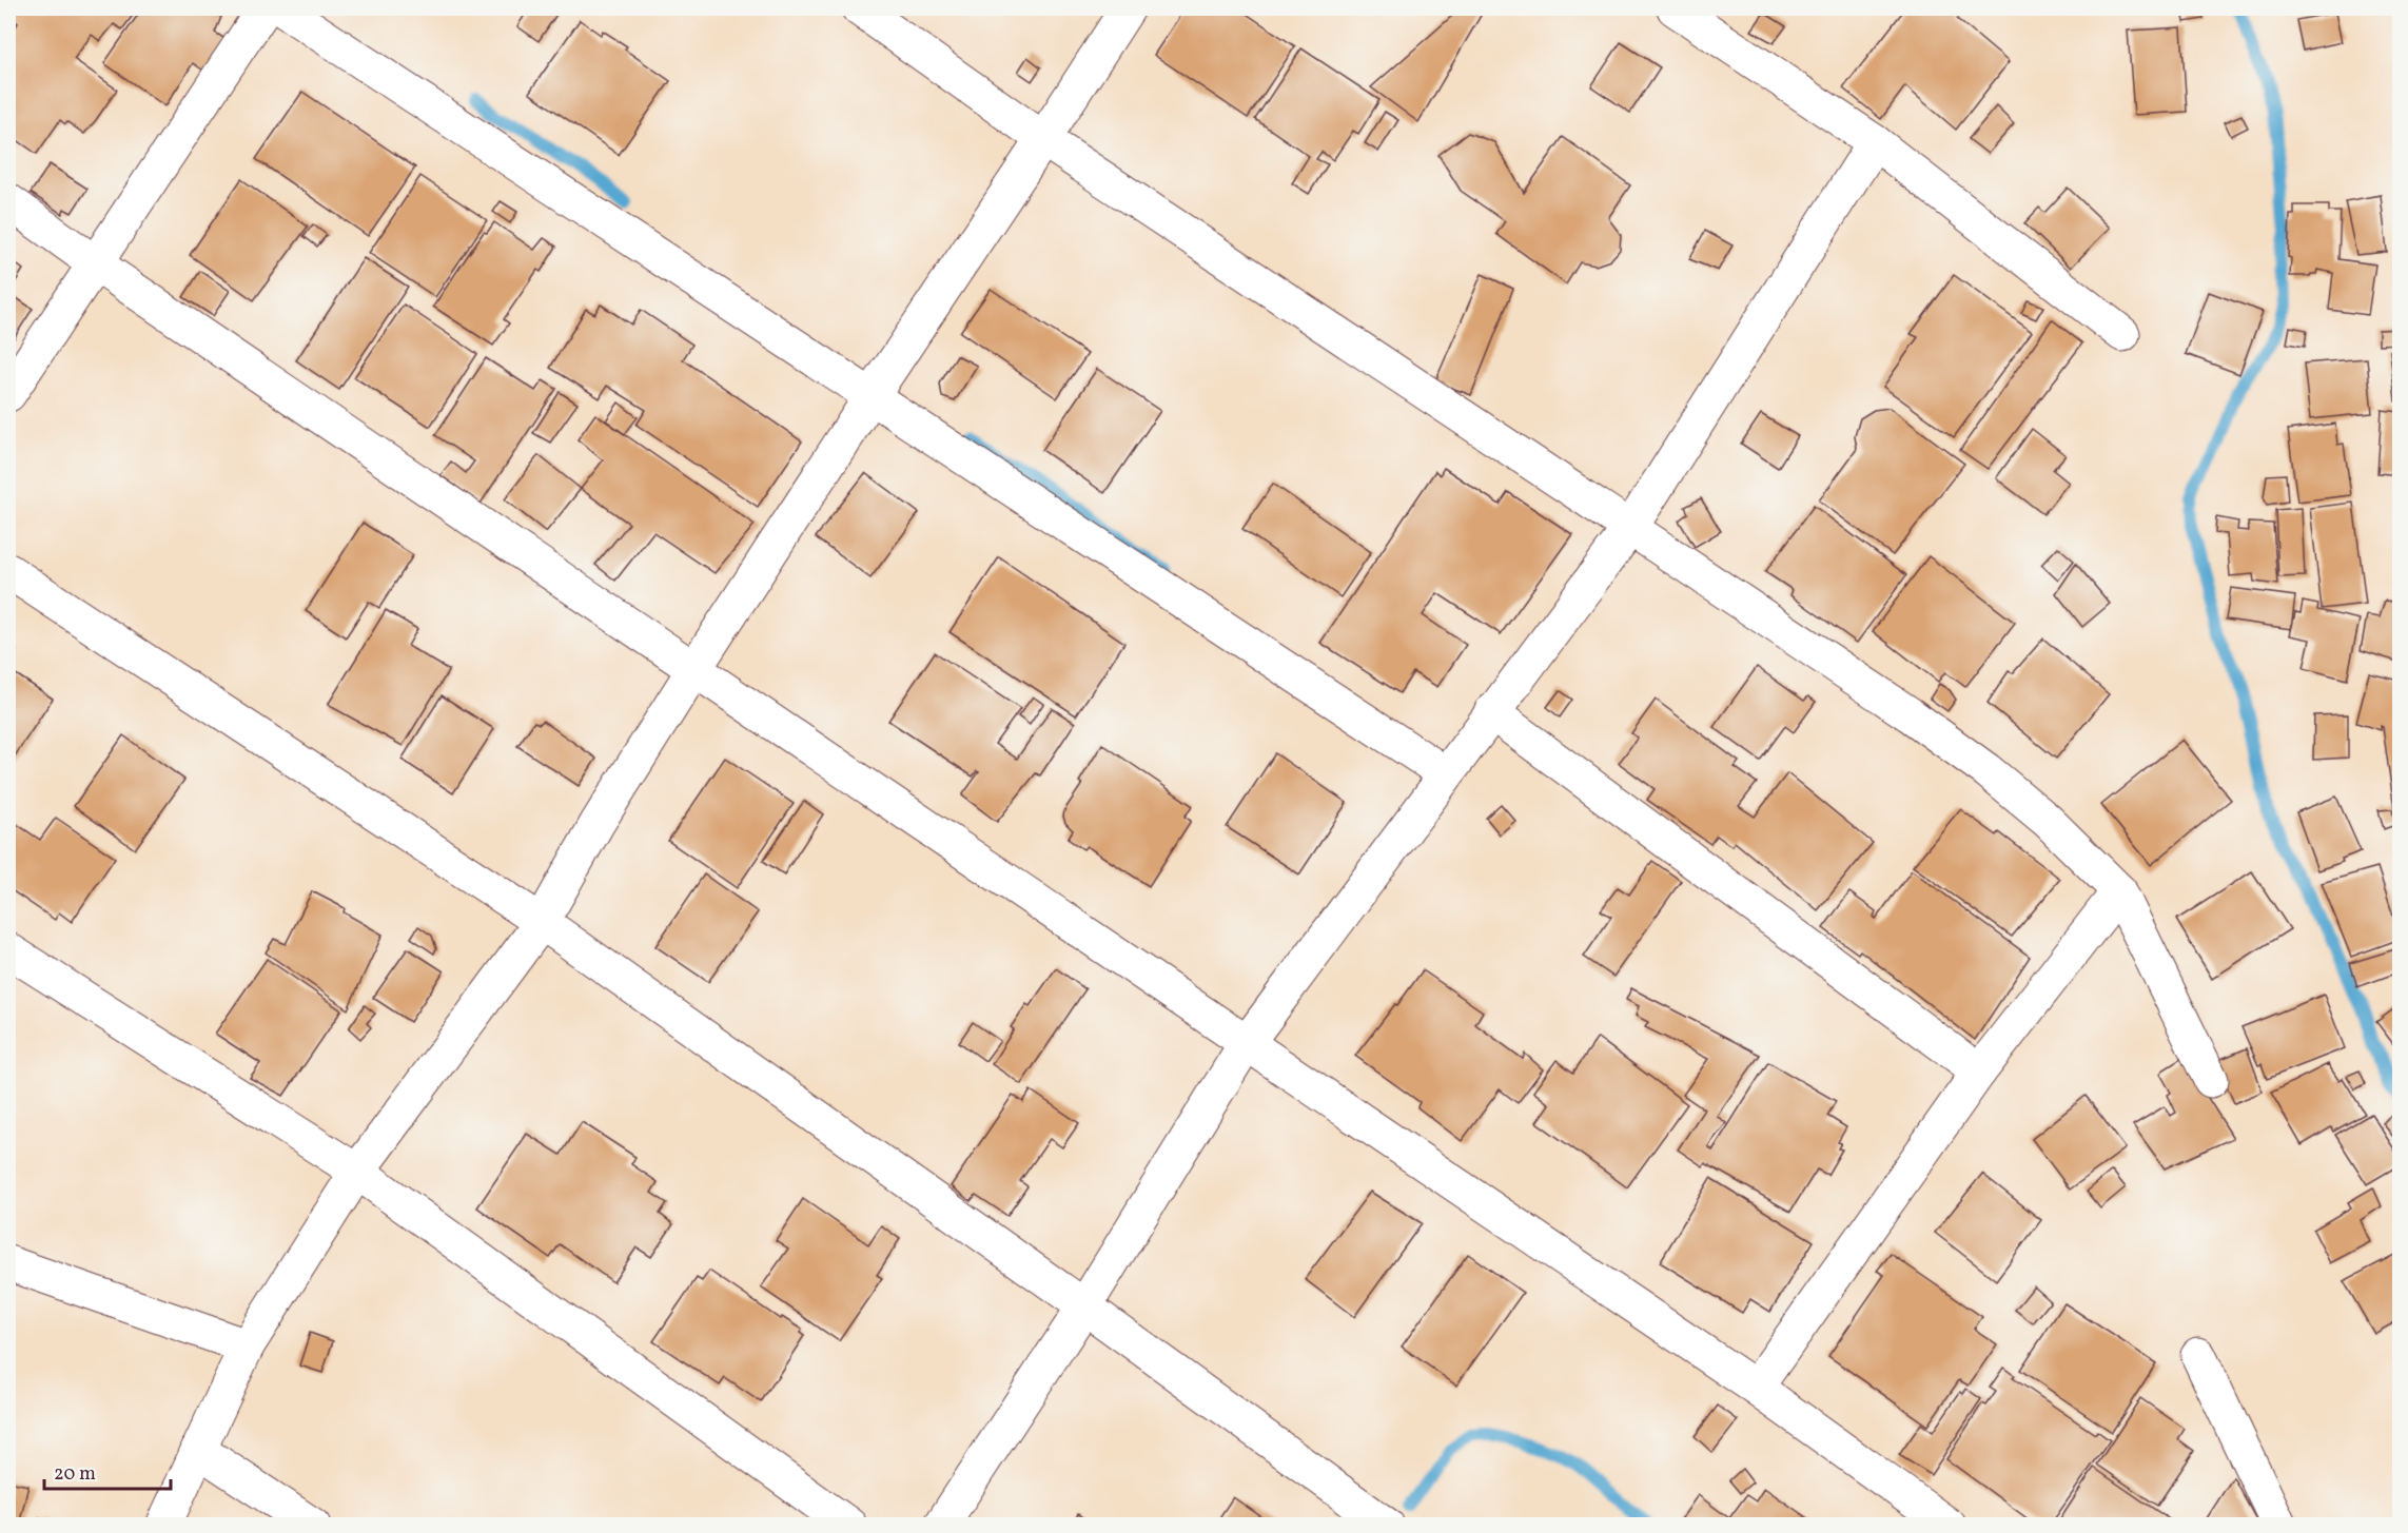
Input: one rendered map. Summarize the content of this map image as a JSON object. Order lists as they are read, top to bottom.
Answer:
{
  "scale_bar": "20 m"
}
